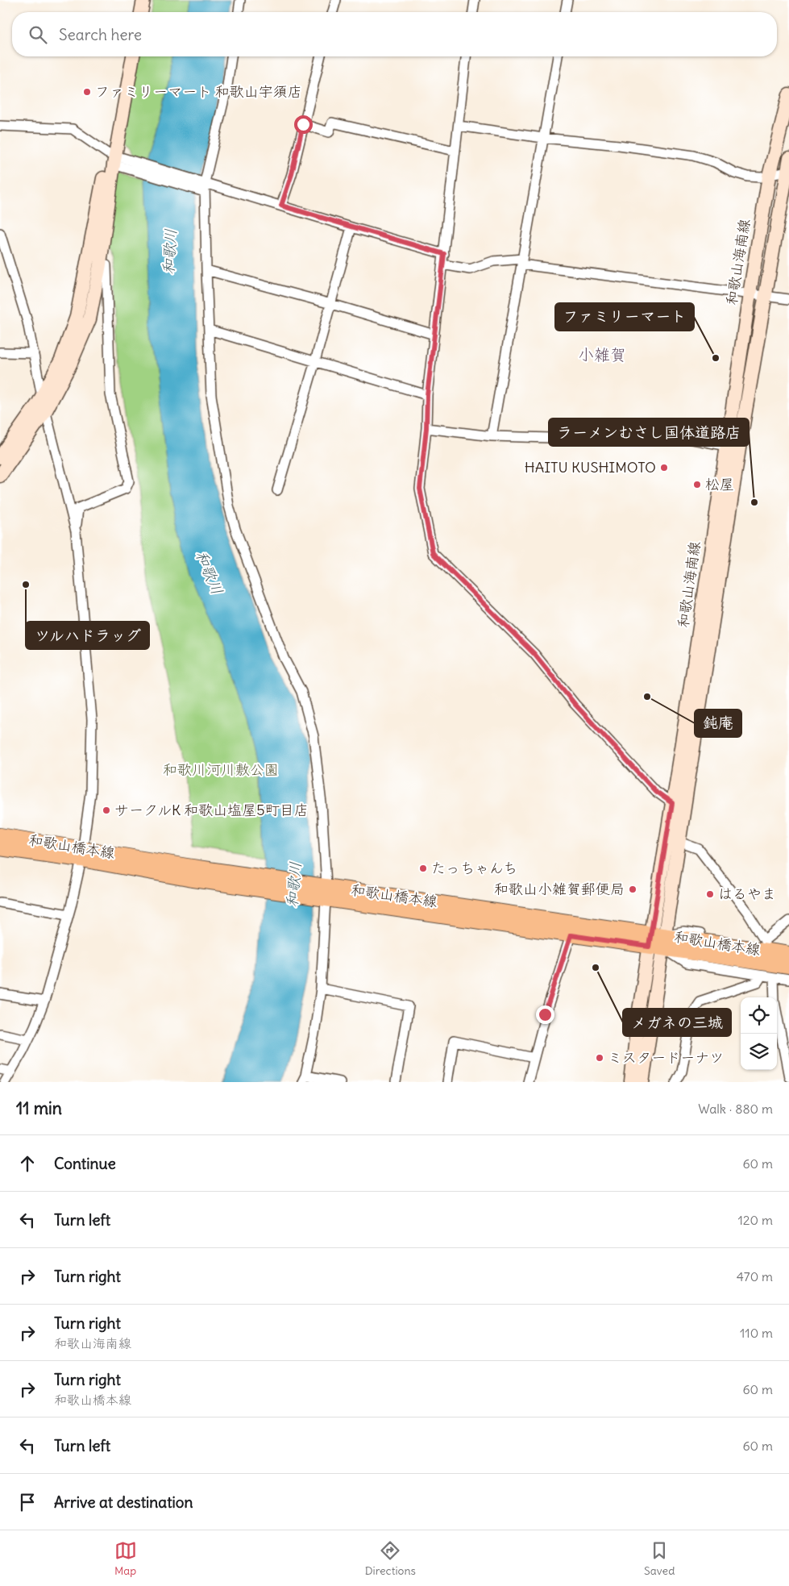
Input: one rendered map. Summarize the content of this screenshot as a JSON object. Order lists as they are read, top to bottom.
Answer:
{
  "streets": {
    "main road": ["和歌山海南線", "和歌山橋本線"]
  },
  "crossings": [
    ["和歌山海南線", "和歌山橋本線"]
  ],
  "districts": ["小雑賀"],
  "water": ["和歌川"],
  "parks": ["和歌川河川敷公園"],
  "places": [
    "ファミリーマート 和歌山宇須店",
    "ファミリーマート",
    "HAITU KUSHIMOTO",
    "松屋",
    "ラーメンむさし国体道路店",
    "ツルハドラッグ",
    "鈍庵",
    "サークルK 和歌山塩屋5町目店",
    "たっちゃんち",
    "和歌山小雑賀郵便局",
    "はるやま",
    "メガネの三城",
    "ミスタードーナツ"
  ],
  "page": {
    "search": "Search here",
    "heading": ["11 min", "Walk · 880 m"],
    "list": [
      ["Continue", "60 m"],
      ["Turn left", "120 m"],
      ["Turn right", "470 m"],
      ["Turn right", "和歌山海南線", "110 m"],
      ["Turn right", "和歌山橋本線", "60 m"],
      ["Turn left", "60 m"],
      "Arrive at destination"
    ],
    "nav": ["Map", "Directions", "Saved"]
  }
}
